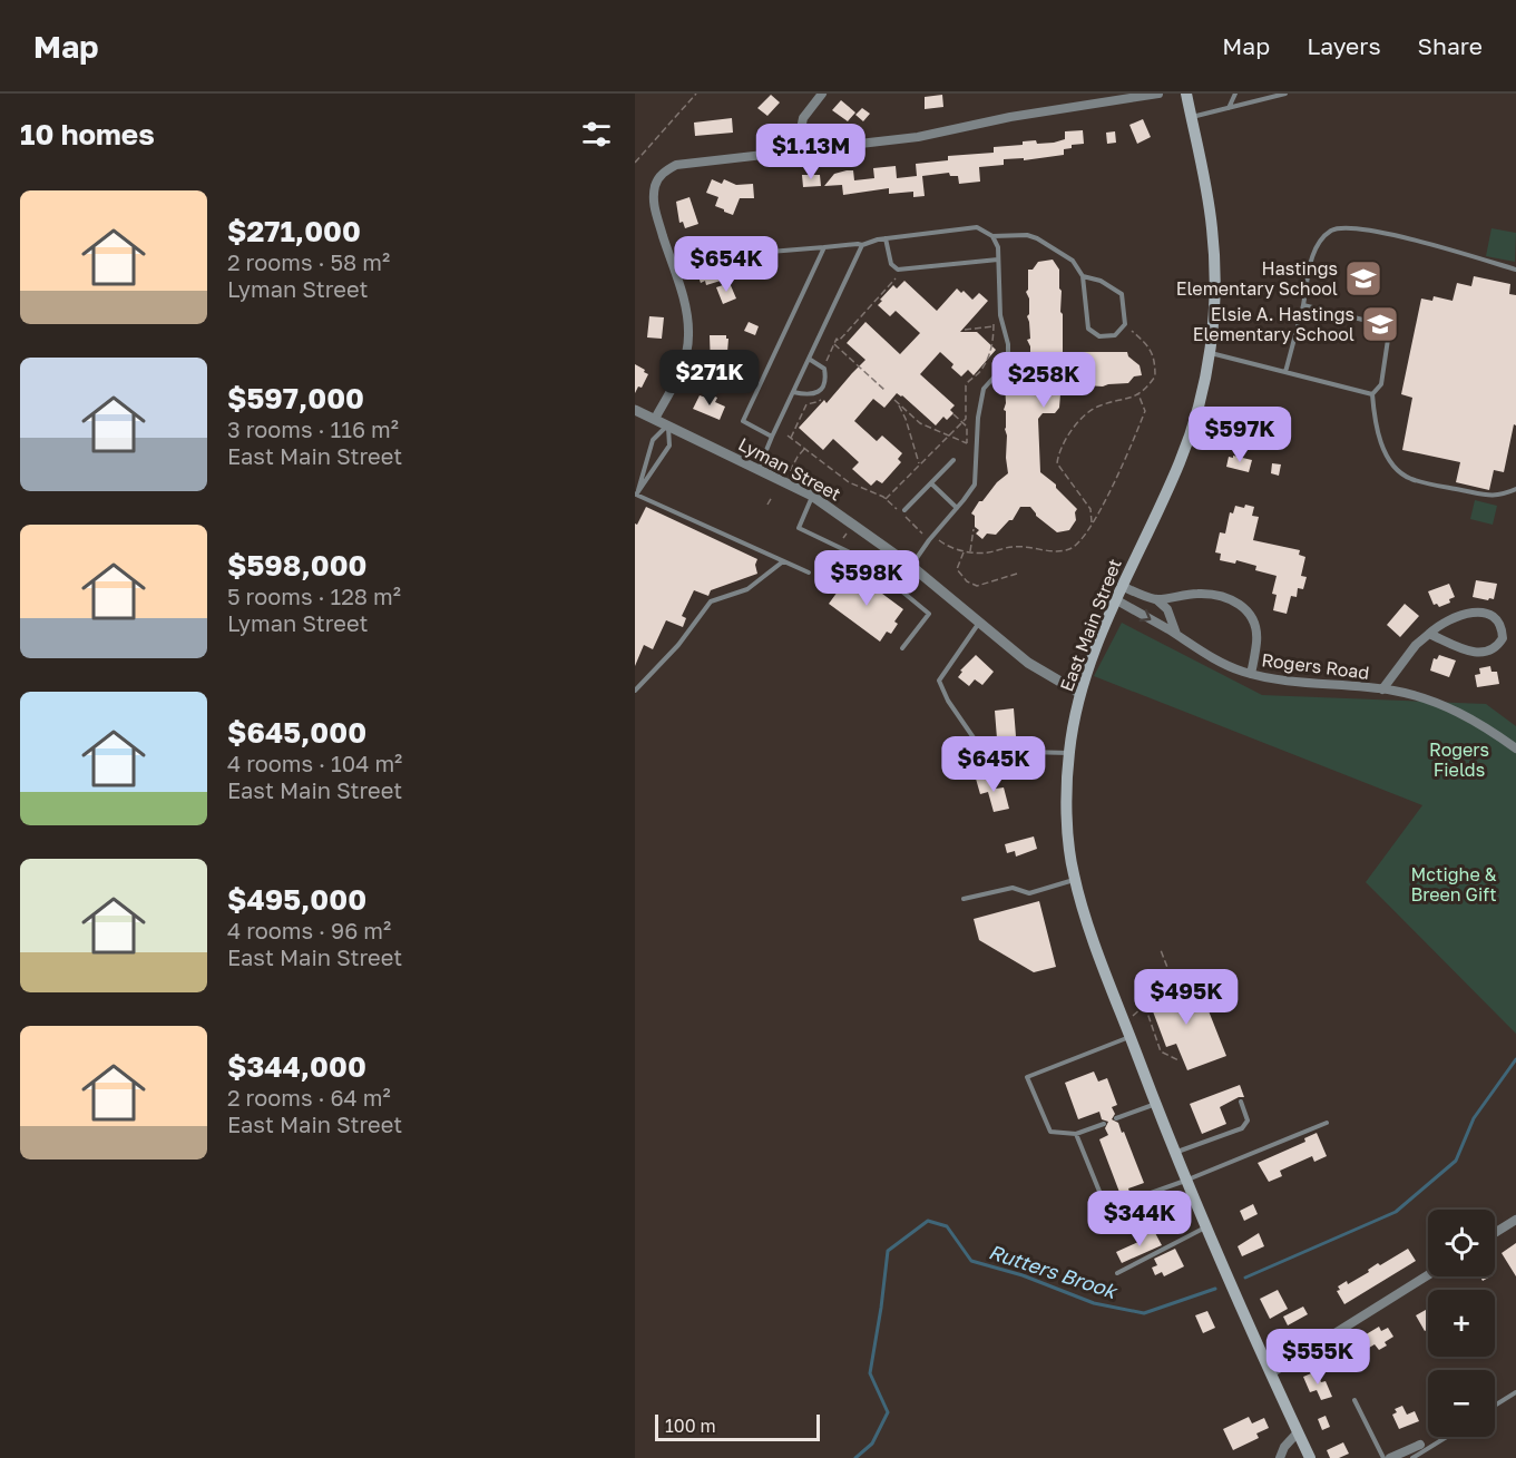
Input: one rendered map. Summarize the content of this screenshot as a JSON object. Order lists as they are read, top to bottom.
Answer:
{
  "streets": {
    "main road": ["East Main Street"],
    "street": ["Lyman Street", "Rogers Road"]
  },
  "crossings": [
    ["Lyman Street", "East Main Street"],
    ["East Main Street", "Rogers Road"]
  ],
  "water": ["Rutters Brook"],
  "parks": ["Rogers Fields", "Mctighe & Breen Gift"],
  "places": {
    "school or university": ["Hastings Elementary School", "Elsie A. Hastings Elementary School"]
  },
  "scale_bar": "100 m",
  "page": {
    "header": "Map",
    "nav": ["Map", "Layers", "Share"],
    "heading": "10 homes",
    "price": [
      "$1.13M",
      "$654K",
      "$271K",
      "$258K",
      "$597K",
      "$598K",
      "$645K",
      "$495K",
      "$344K",
      "$555K"
    ],
    "list": [
      {
        "name": "$271,000",
        "note": "2 rooms · 58 m² · Lyman Street"
      },
      {
        "name": "$597,000",
        "note": "3 rooms · 116 m² · East Main Street"
      },
      {
        "name": "$598,000",
        "note": "5 rooms · 128 m² · Lyman Street"
      },
      {
        "name": "$645,000",
        "note": "4 rooms · 104 m² · East Main Street"
      },
      {
        "name": "$495,000",
        "note": "4 rooms · 96 m² · East Main Street"
      },
      {
        "name": "$344,000",
        "note": "2 rooms · 64 m² · East Main Street"
      }
    ],
    "map_buttons": ["+", "−"],
    "scale": "100 m"
  }
}
